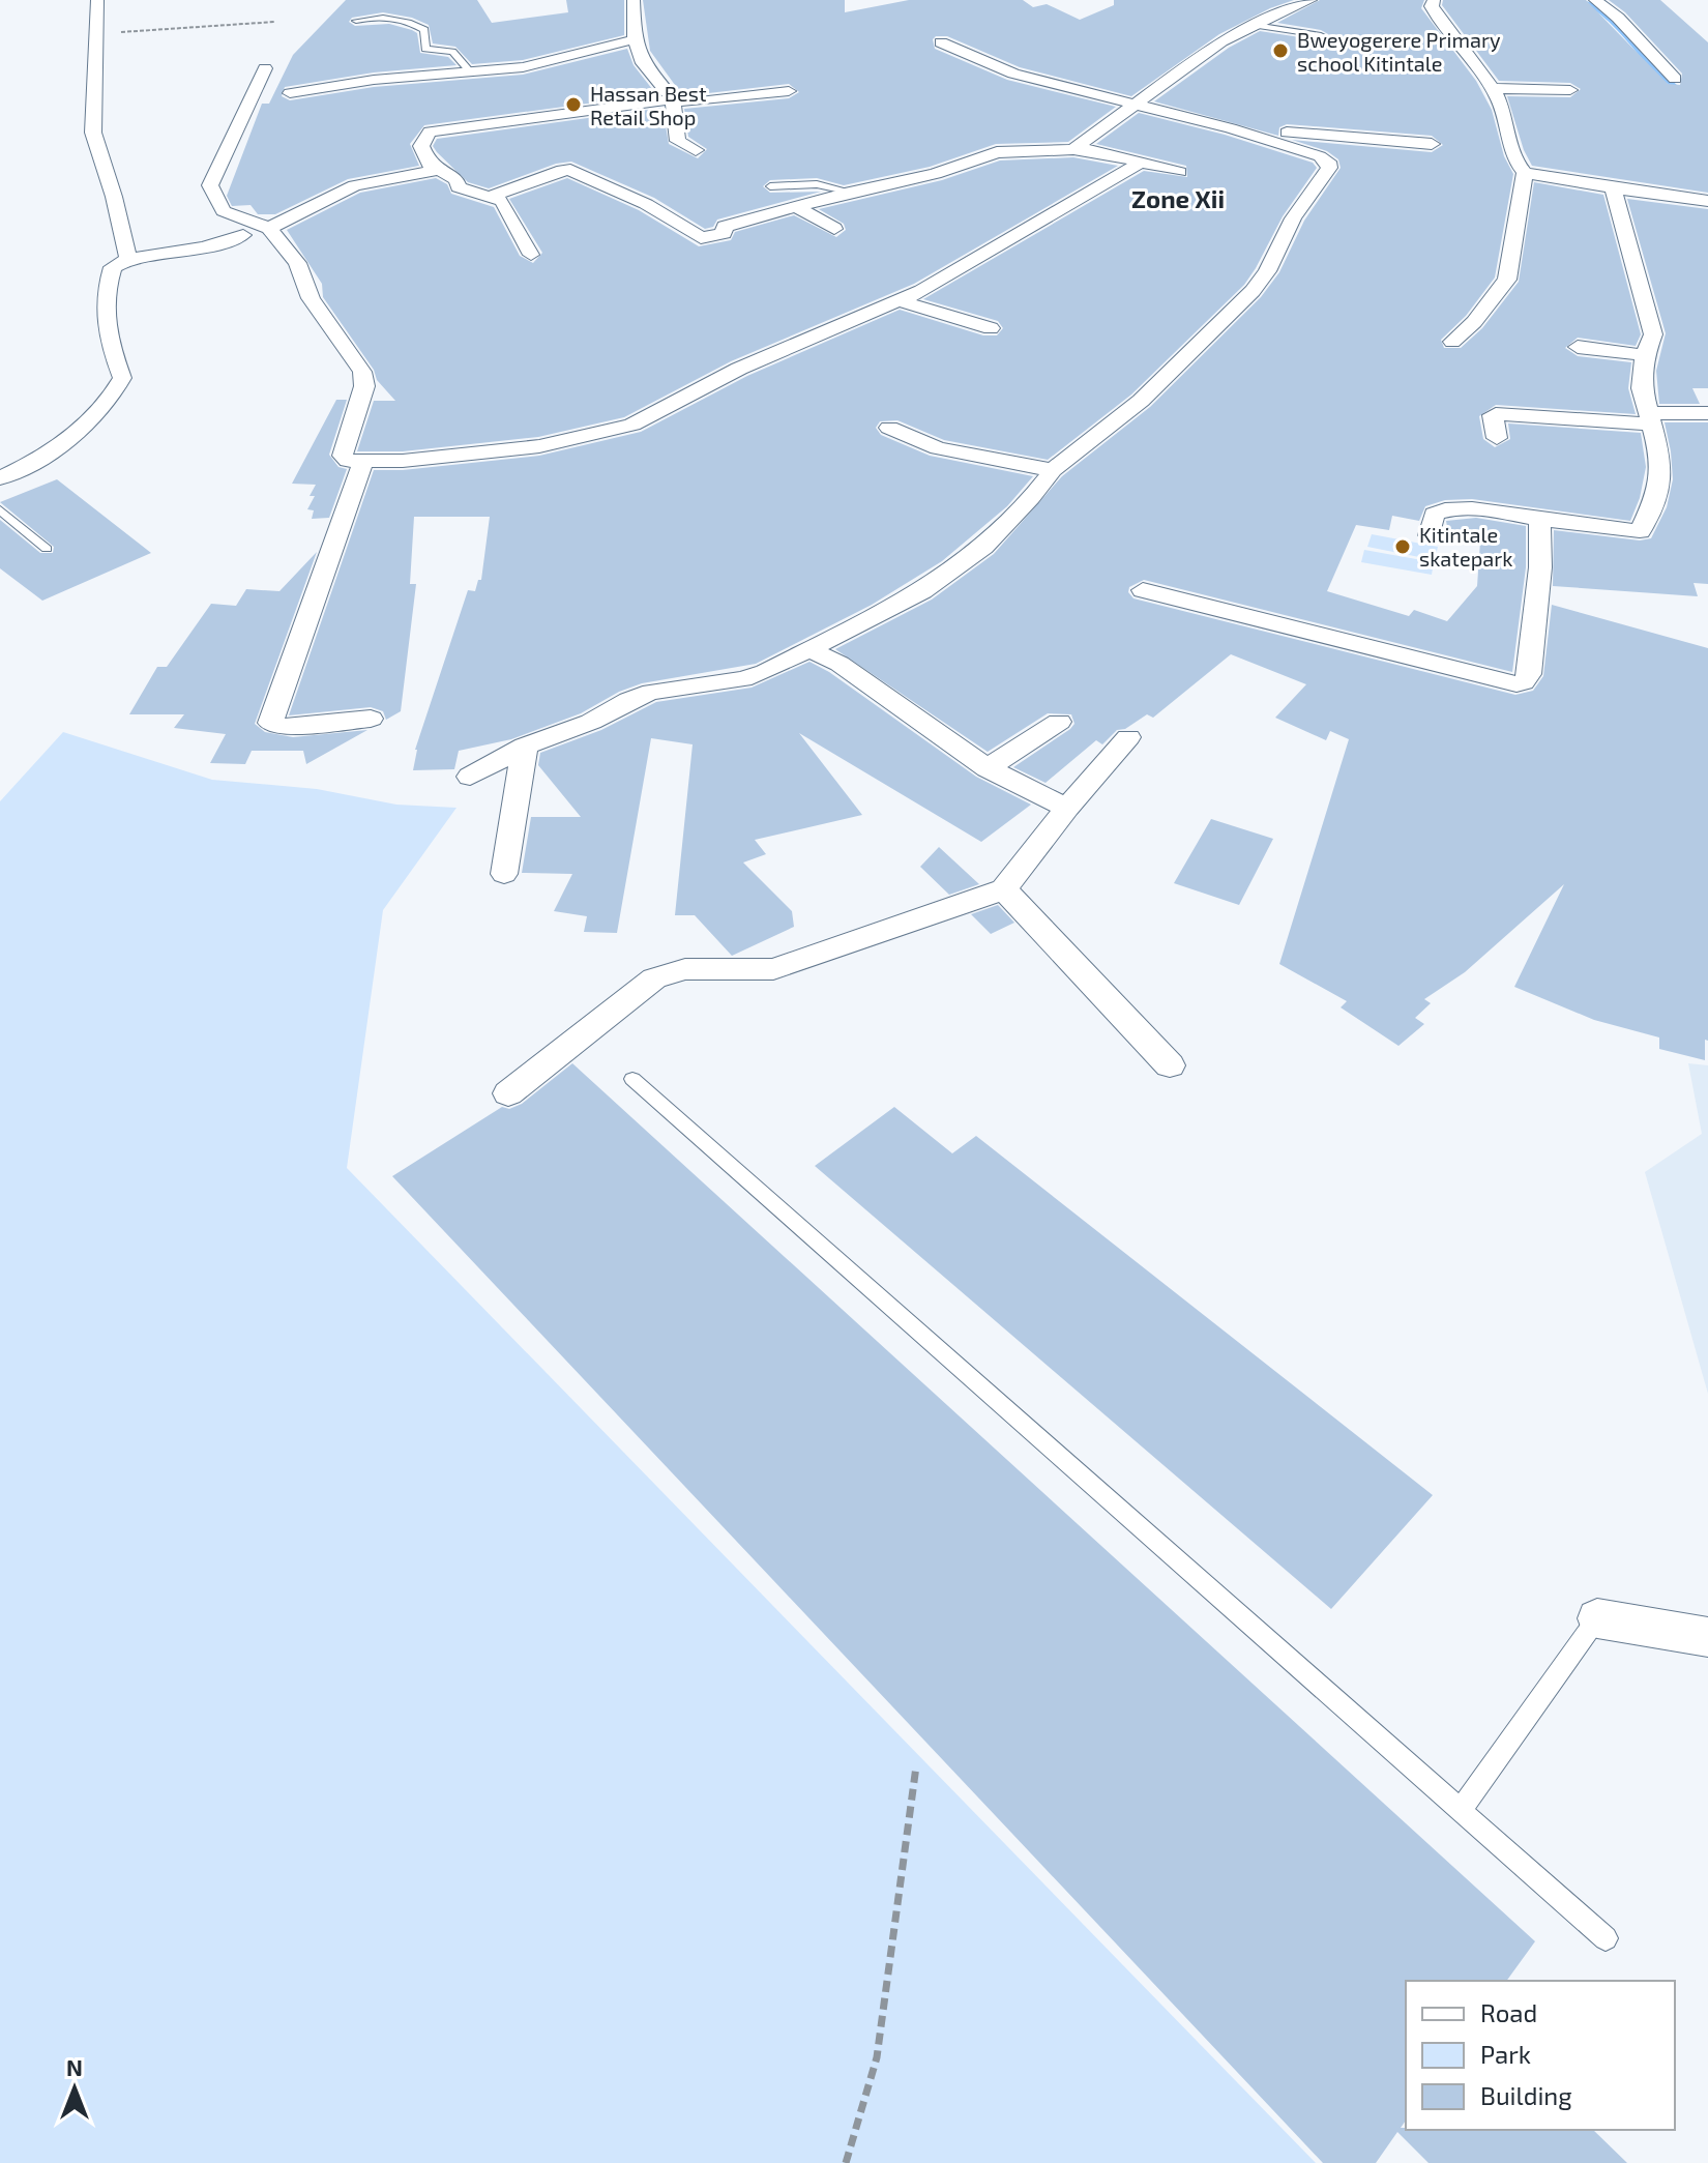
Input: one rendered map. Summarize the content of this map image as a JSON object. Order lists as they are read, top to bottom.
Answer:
{
  "districts": ["Zone Xii"],
  "places": ["Bweyogerere Primary school Kitintale", "Hassan Best Retail Shop", "Kitintale skatepark"],
  "legend": ["Road", "Park", "Building"],
  "north": "top"
}
